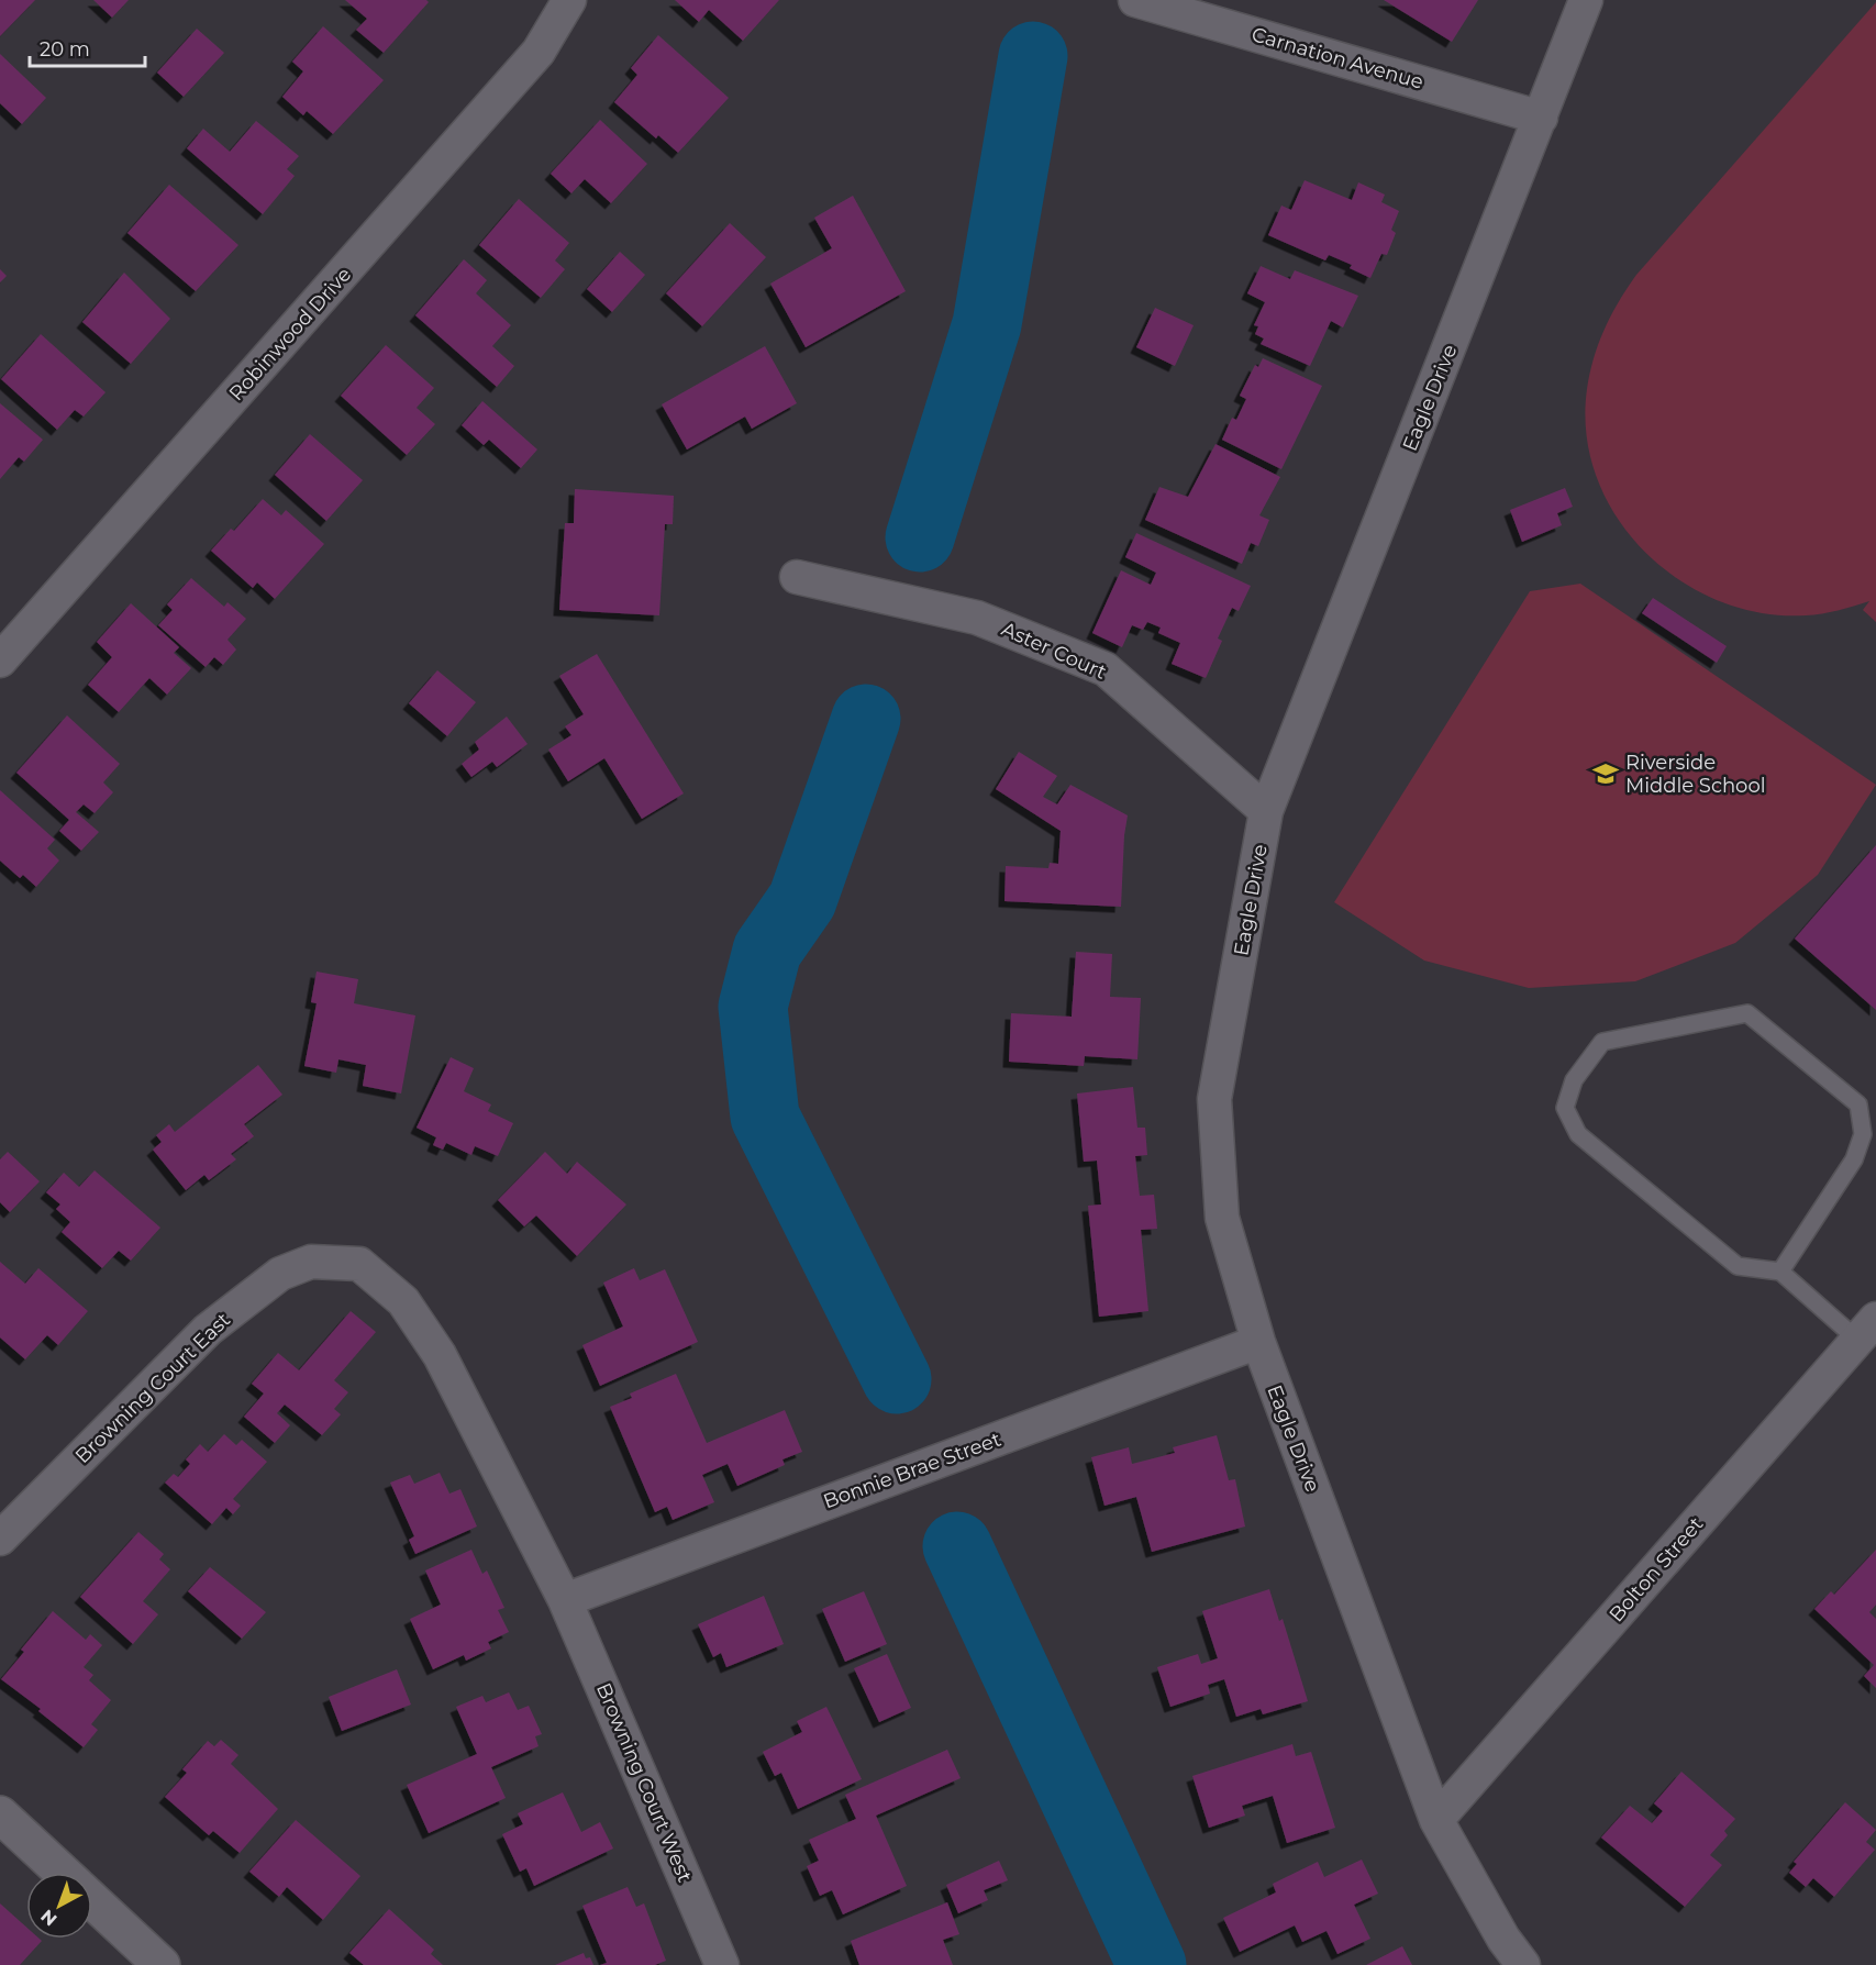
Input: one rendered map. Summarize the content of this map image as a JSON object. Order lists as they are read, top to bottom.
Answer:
{
  "streets": {
    "street": [
      "Carnation Avenue",
      "Robinwood Drive",
      "Eagle Drive",
      "Aster Court",
      "Browning Court East",
      "Bonnie Brae Street",
      "Bolton Street",
      "Browning Court West"
    ]
  },
  "crossings": [
    ["Carnation Avenue", "Eagle Drive"],
    ["Eagle Drive", "Aster Court"],
    ["Eagle Drive", "Bonnie Brae Street"],
    ["Eagle Drive", "Bolton Street"],
    ["Browning Court East", "Bonnie Brae Street"],
    ["Browning Court East", "Browning Court West"],
    ["Bonnie Brae Street", "Browning Court West"]
  ],
  "places": {
    "school or university": ["Riverside Middle School"]
  },
  "scale_bar": "20 m",
  "north": "bottom left"
}
